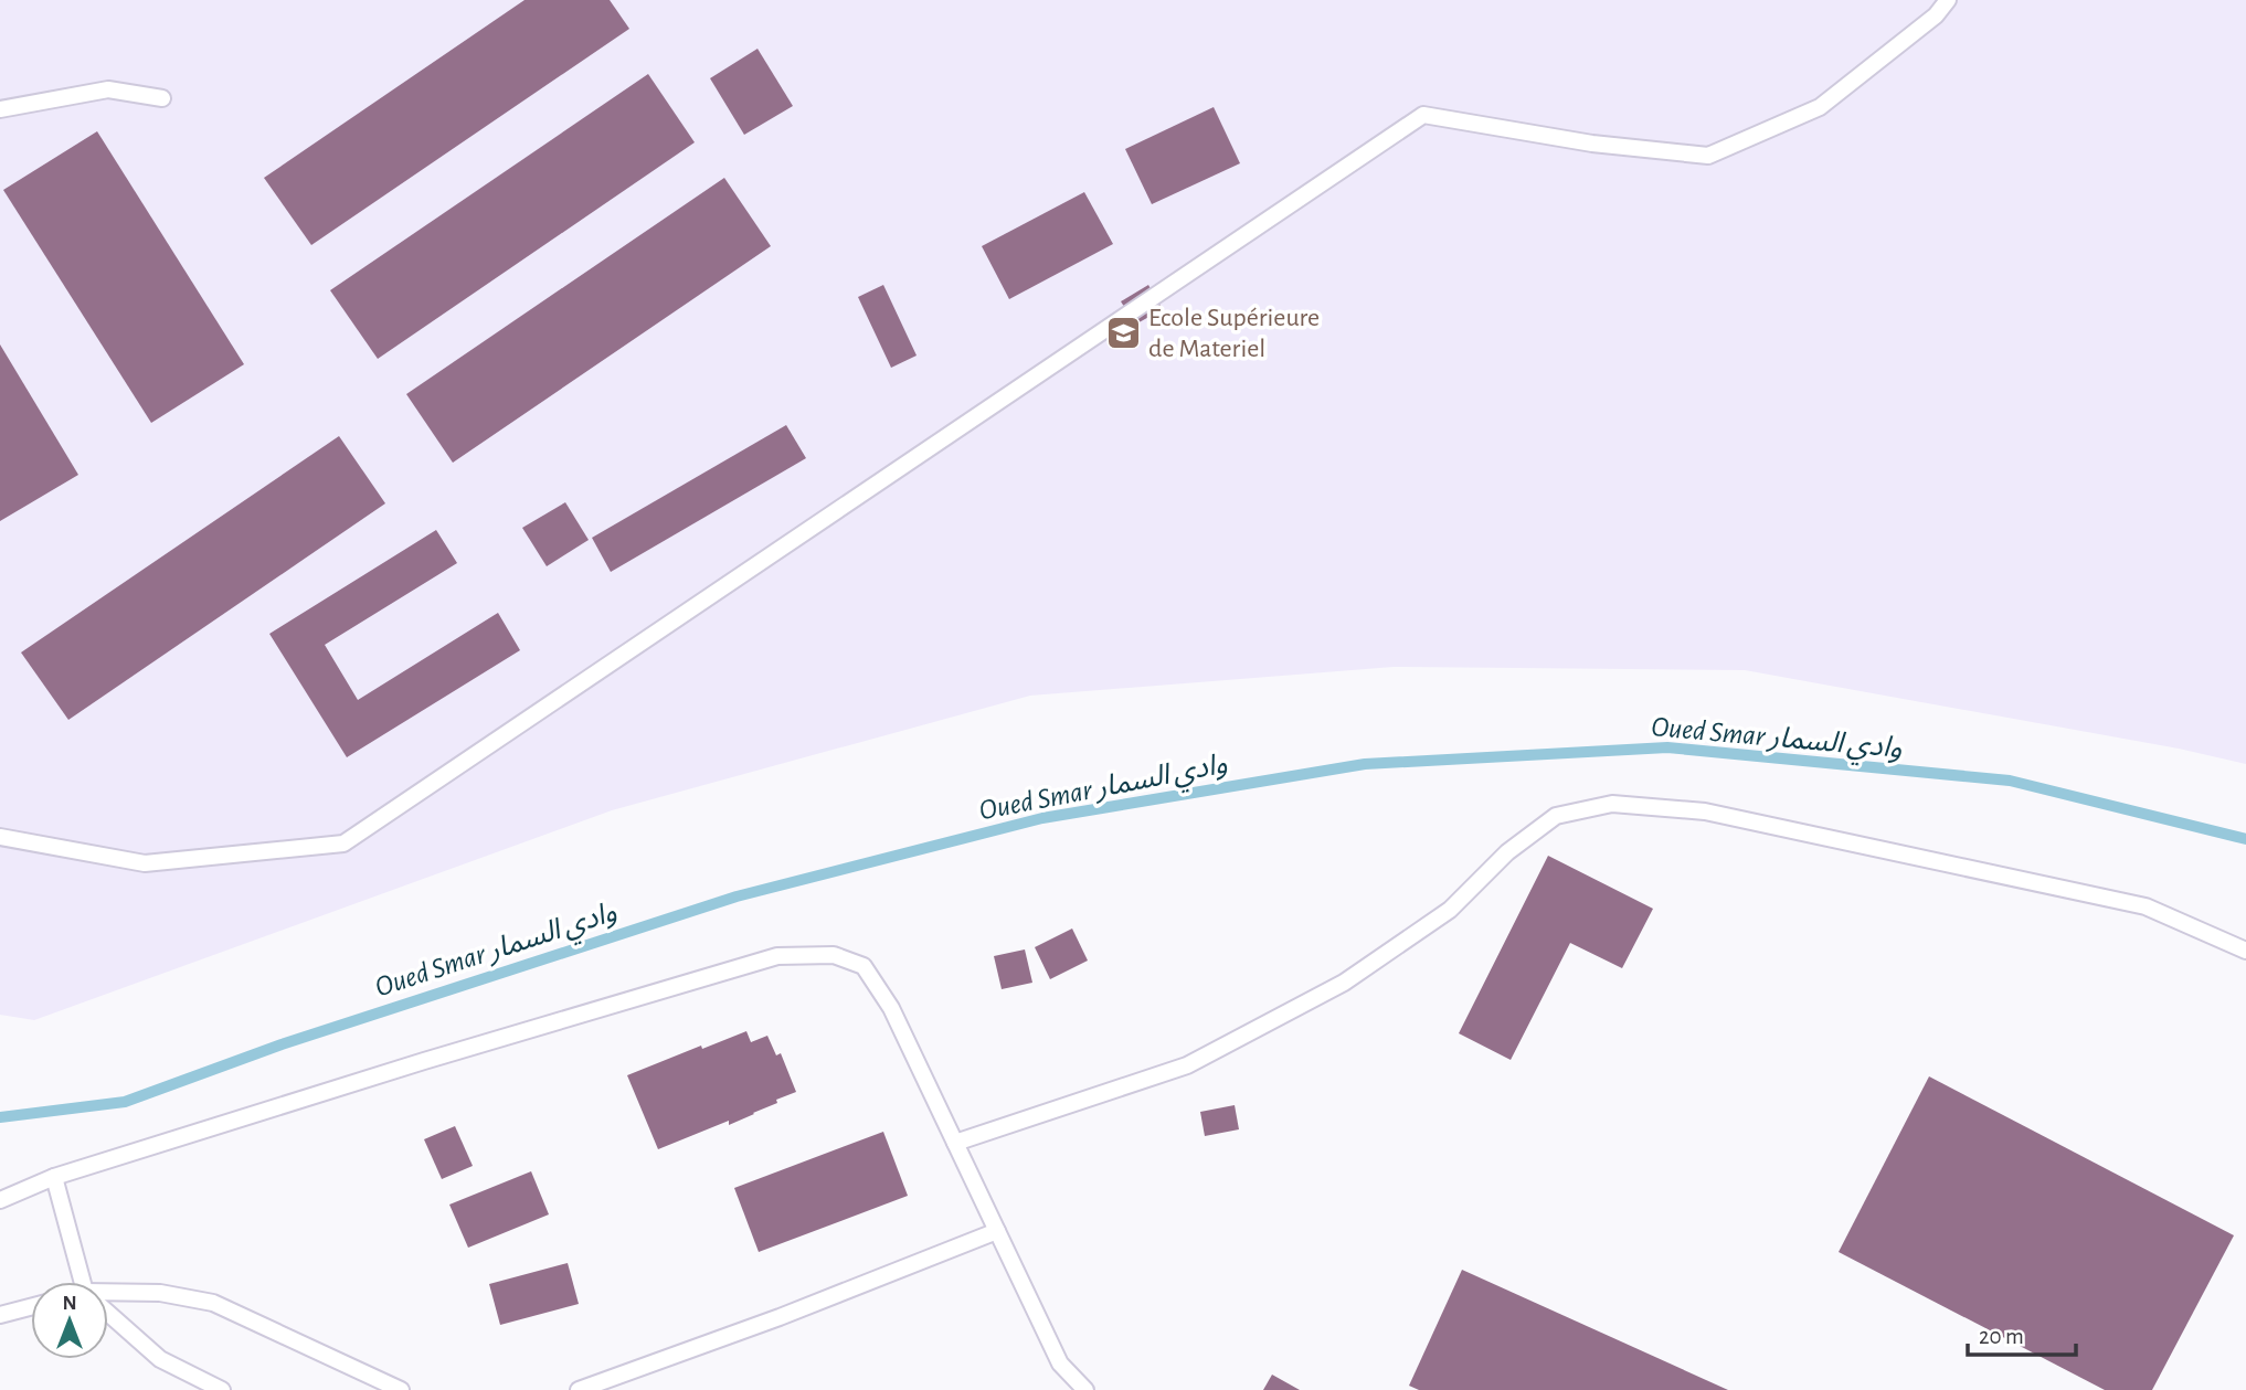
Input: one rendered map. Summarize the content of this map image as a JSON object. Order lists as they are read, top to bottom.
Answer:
{
  "water": ["Oued Smar وادي السمار"],
  "places": {
    "school or university": ["Ecole Supérieure de Materiel"]
  },
  "scale_bar": "20 m",
  "north": "top"
}
